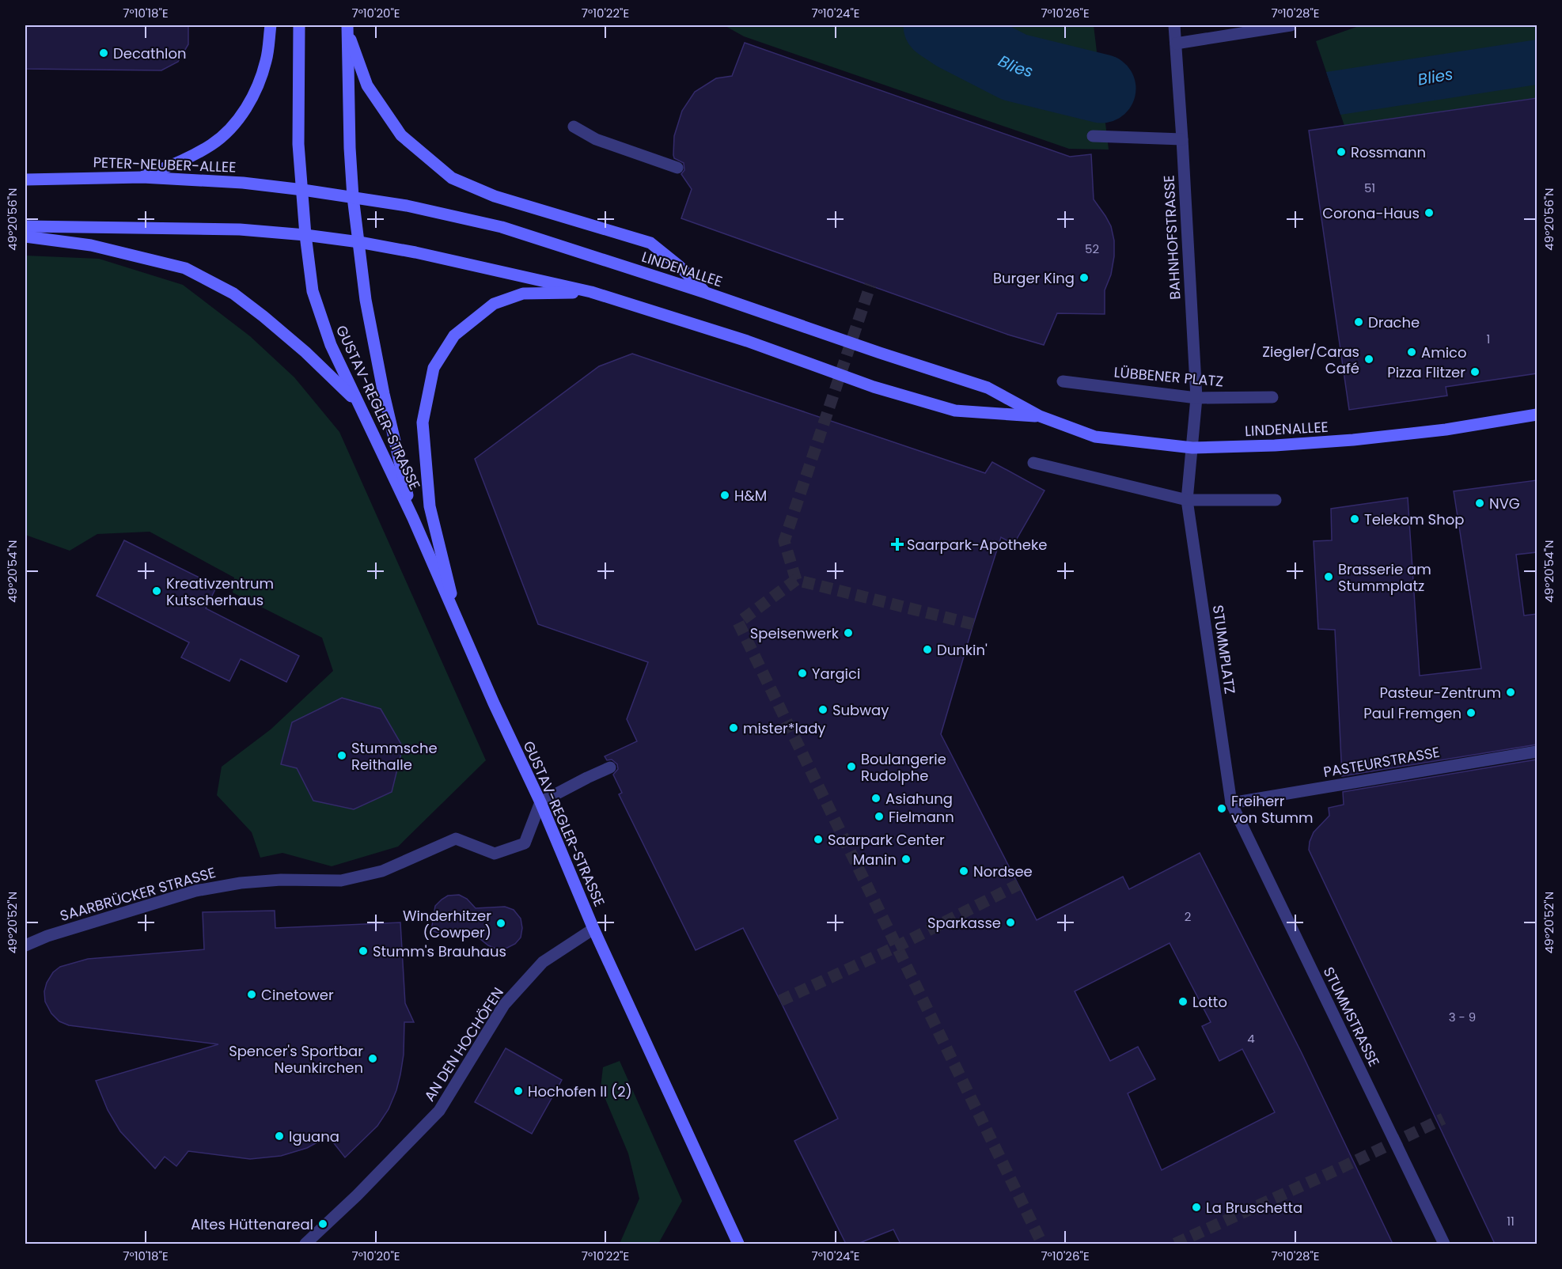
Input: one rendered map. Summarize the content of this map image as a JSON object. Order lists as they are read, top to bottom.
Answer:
{
  "streets": {
    "main road": ["PETER-NEUBER-ALLEE", "LINDENALLEE", "GUSTAV-REGLER-STRASSE"],
    "street": [
      "BAHNHOFSTRASSE",
      "LÜBBENER PLATZ",
      "STUMMPLATZ",
      "PASTEURSTRASSE",
      "SAARBRÜCKER STRASSE",
      "STUMMSTRASSE",
      "AN DEN HOCHÖFEN"
    ]
  },
  "crossings": [
    ["PETER-NEUBER-ALLEE", "LINDENALLEE"],
    ["PETER-NEUBER-ALLEE", "GUSTAV-REGLER-STRASSE"],
    ["BAHNHOFSTRASSE", "LINDENALLEE"],
    ["BAHNHOFSTRASSE", "LÜBBENER PLATZ"],
    ["BAHNHOFSTRASSE", "STUMMPLATZ"],
    ["LINDENALLEE", "GUSTAV-REGLER-STRASSE"],
    ["LINDENALLEE", "STUMMPLATZ"],
    ["GUSTAV-REGLER-STRASSE", "SAARBRÜCKER STRASSE"],
    ["GUSTAV-REGLER-STRASSE", "AN DEN HOCHÖFEN"],
    ["STUMMPLATZ", "PASTEURSTRASSE"],
    ["STUMMPLATZ", "STUMMSTRASSE"],
    ["PASTEURSTRASSE", "STUMMSTRASSE"]
  ],
  "water": ["Blies"],
  "places": {
    "other": [
      "Decathlon",
      "Rossmann",
      "Corona-Haus",
      "Burger King",
      "Drache",
      "Amico",
      "Ziegler/Caras Café",
      "Pizza Flitzer",
      "H&M",
      "NVG",
      "Telekom Shop",
      "Brasserie am Stummplatz",
      "Kreativzentrum Kutscherhaus",
      "Speisenwerk",
      "Dunkin'",
      "Yargici",
      "Pasteur-Zentrum",
      "Subway",
      "Paul Fremgen",
      "mister*lady",
      "Stummsche Reithalle",
      "Boulangerie Rudolphe",
      "Asiahung",
      "Freiherr von Stumm",
      "Fielmann",
      "Saarpark Center",
      "Manin",
      "Nordsee",
      "Sparkasse",
      "Winderhitzer (Cowper)",
      "Stumm's Brauhaus",
      "Cinetower",
      "Lotto",
      "Spencer's Sportbar Neunkirchen",
      "Hochofen II (2)",
      "Iguana",
      "La Bruschetta",
      "Altes Hüttenareal"
    ],
    "health": ["Saarpark-Apotheke"]
  },
  "house_numbers": [
    "51",
    "52",
    "1",
    "2",
    "3 - 9",
    "4",
    "11"
  ],
  "coordinates": [
    "7°10'18\"E",
    "7°10'20\"E",
    "7°10'22\"E",
    "7°10'24\"E",
    "7°10'26\"E",
    "7°10'28\"E",
    "49°20'56\"N",
    "49°20'54\"N",
    "49°20'52\"N"
  ]
}
